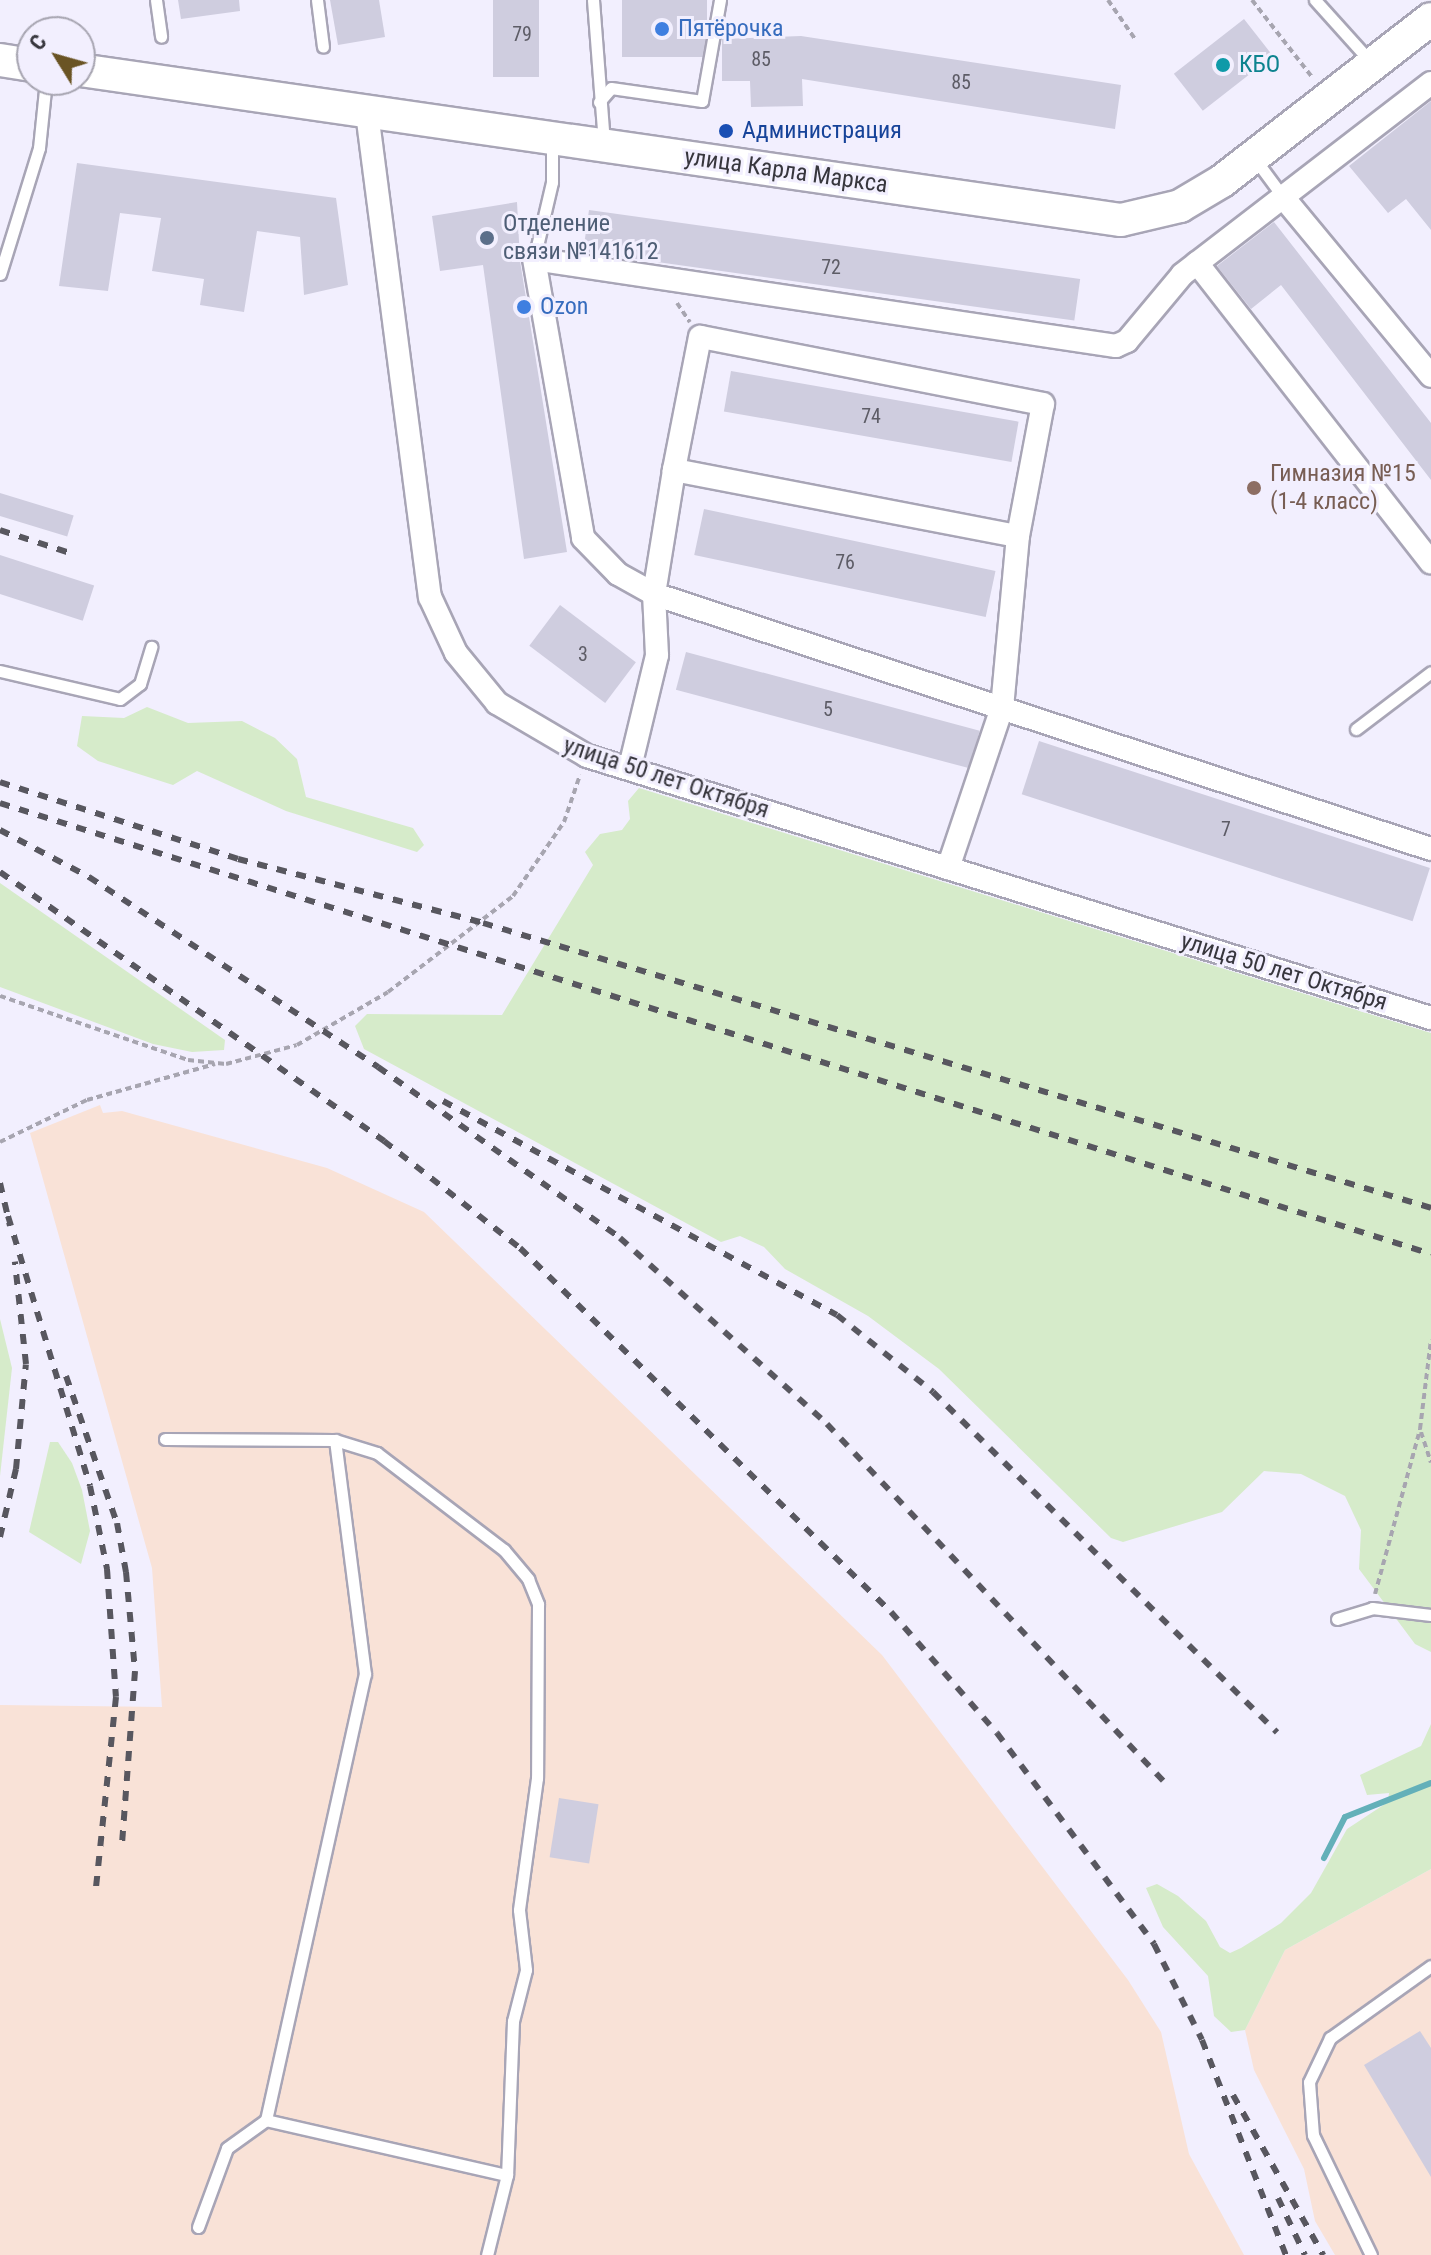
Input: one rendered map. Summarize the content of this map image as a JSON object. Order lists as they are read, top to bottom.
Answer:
{
  "streets": {
    "street": ["улица Карла Маркса", "улица 50 лет Октября"]
  },
  "crossings": [
    ["улица Карла Маркса", "улица 50 лет Октября"]
  ],
  "places": [
    "Пятёрочка",
    "КБО",
    "Администрация",
    "Отделение связи №141612",
    "Ozon",
    "Гимназия №15 (1-4 класс)"
  ],
  "house_numbers": [
    "79",
    "85",
    "85",
    "72",
    "74",
    "76",
    "3",
    "5",
    "7"
  ],
  "north": "top left"
}
